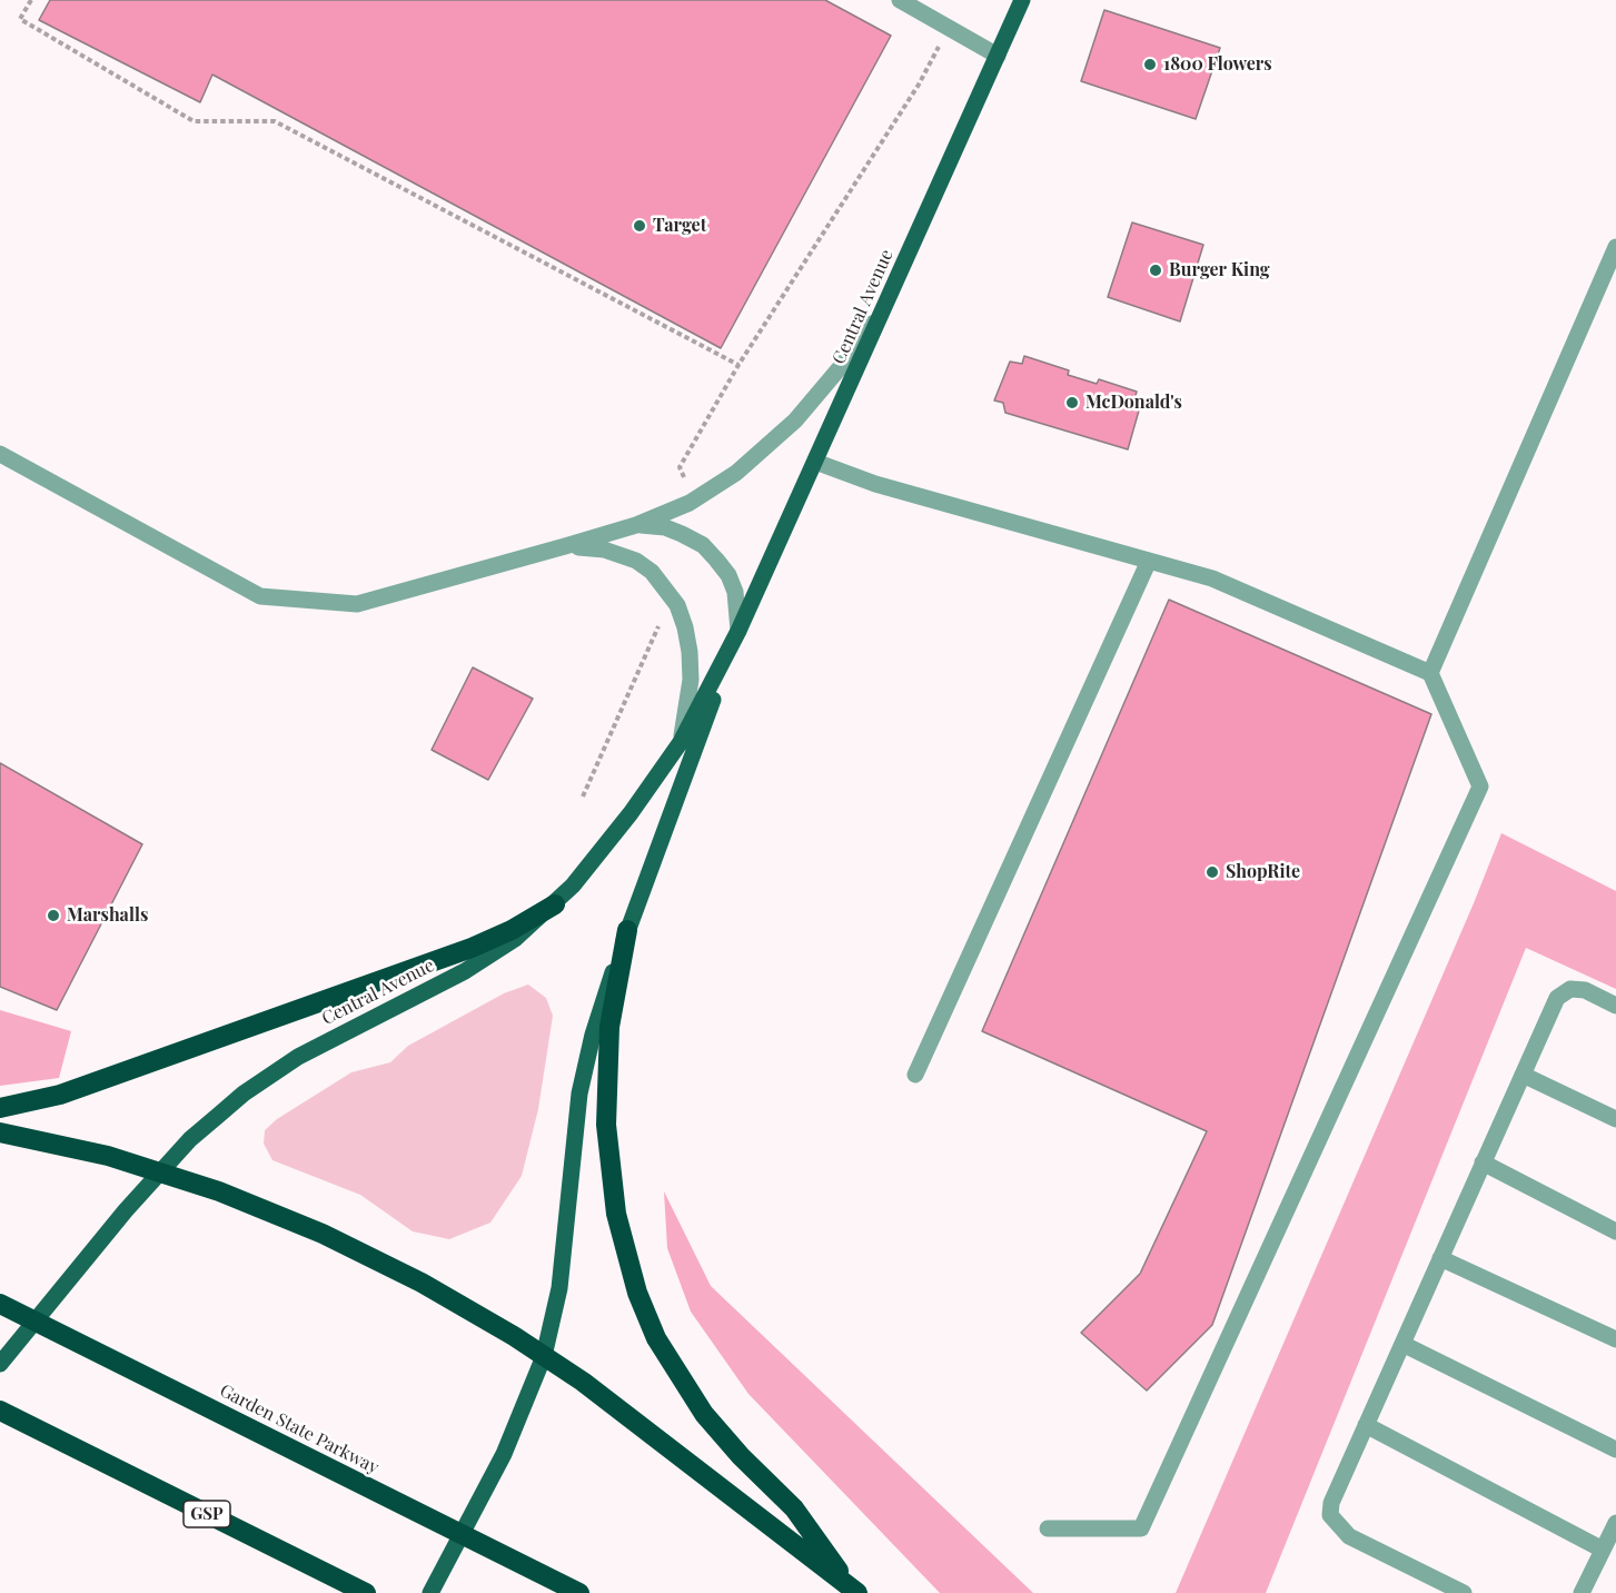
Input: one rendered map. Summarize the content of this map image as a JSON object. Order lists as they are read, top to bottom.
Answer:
{
  "streets": {
    "highway": ["Garden State Parkway", "GSP"],
    "main road": ["Central Avenue"]
  },
  "places": [
    "1800 Flowers",
    "Target",
    "Burger King",
    "McDonald's",
    "ShopRite",
    "Marshalls"
  ]
}
